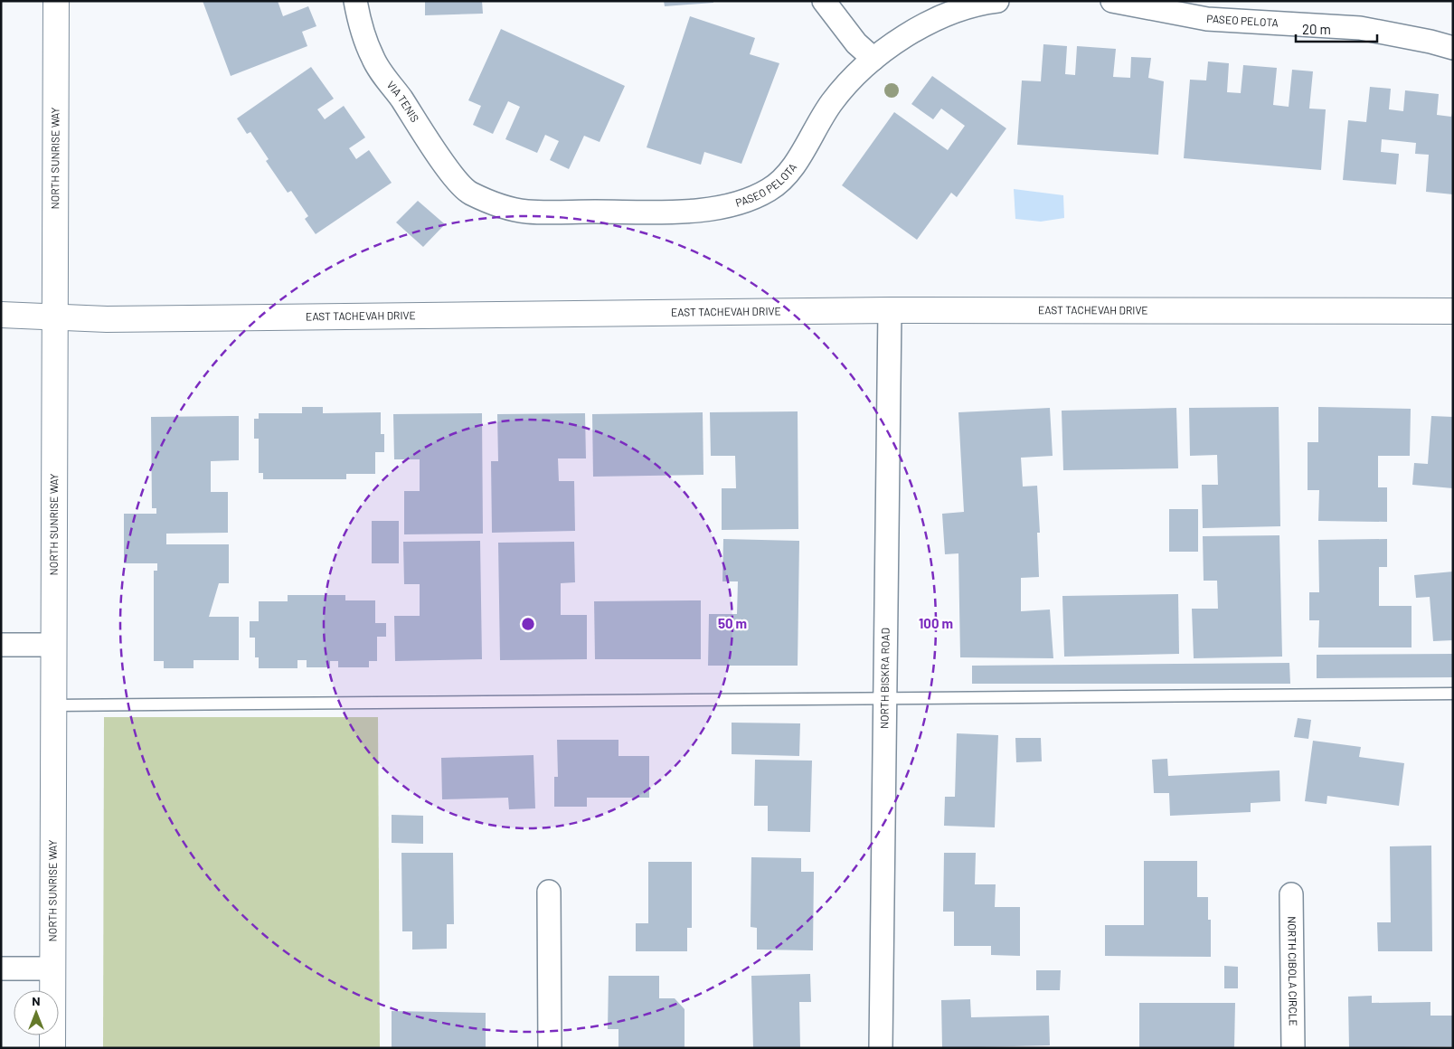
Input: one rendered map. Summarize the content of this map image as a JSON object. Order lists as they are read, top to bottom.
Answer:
{
  "streets": {
    "street": [
      "PASEO PELOTA",
      "VIA TENIS",
      "NORTH SUNRISE WAY",
      "EAST TACHEVAH DRIVE",
      "NORTH BISKRA ROAD",
      "NORTH CIBOLA CIRCLE"
    ]
  },
  "crossings": [
    ["PASEO PELOTA", "VIA TENIS"],
    ["NORTH SUNRISE WAY", "EAST TACHEVAH DRIVE"],
    ["EAST TACHEVAH DRIVE", "NORTH BISKRA ROAD"]
  ],
  "scale_bar": "20 m",
  "north": "top",
  "rings": ["50 m", "100 m"]
}
